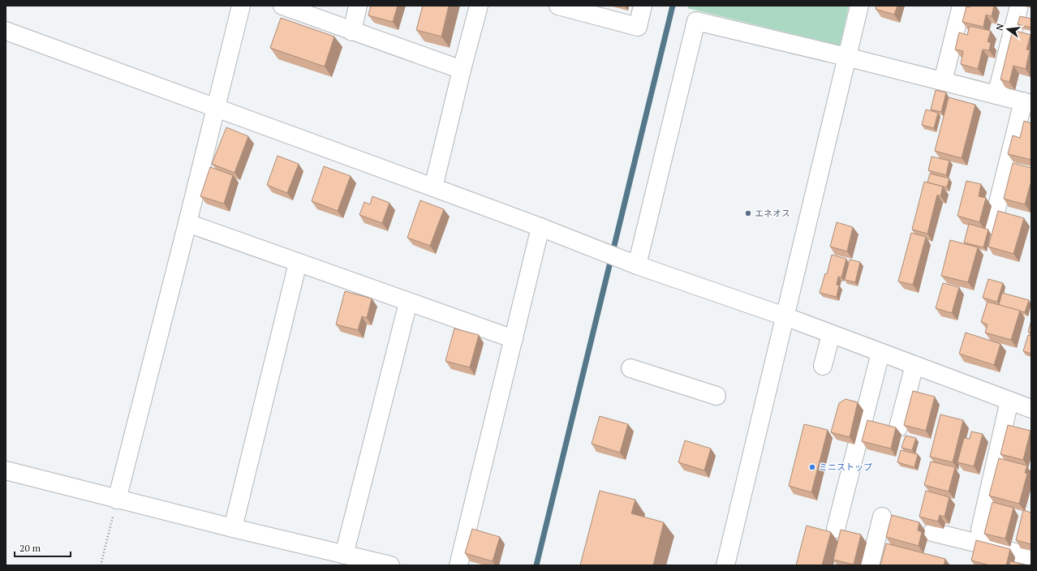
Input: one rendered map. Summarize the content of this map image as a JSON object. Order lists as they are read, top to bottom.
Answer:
{
  "places": ["エネオス", "ミニストップ"],
  "scale_bar": "20 m",
  "north": "left"
}
